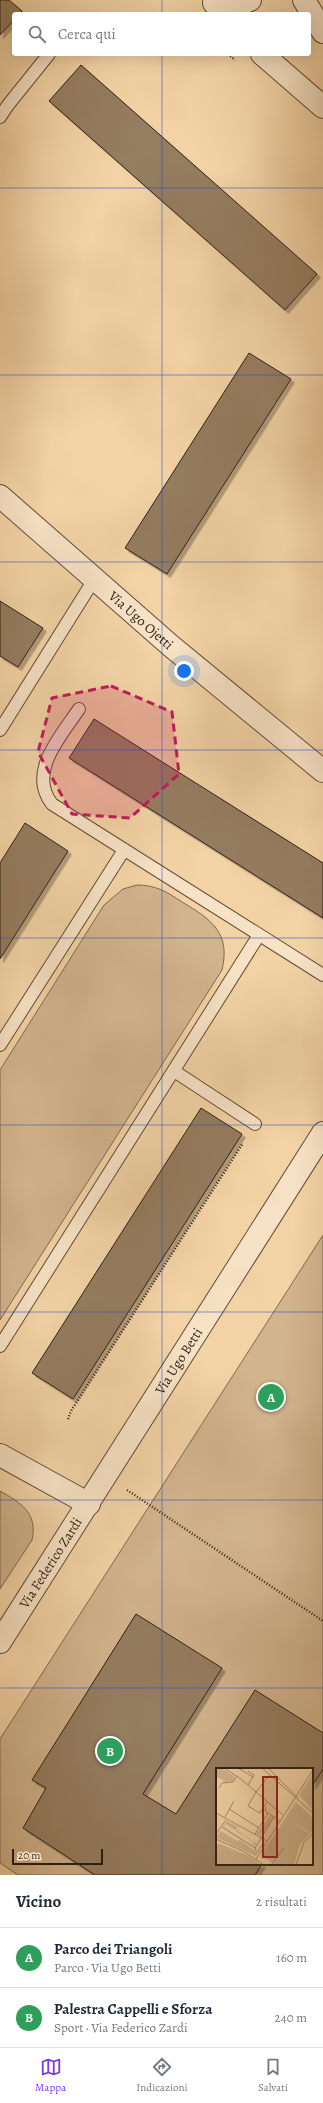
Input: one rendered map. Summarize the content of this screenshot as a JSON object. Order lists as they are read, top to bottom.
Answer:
{
  "streets": {
    "street": ["Via Ugo Ojetti", "Via Ugo Betti", "Via Federico Zardi"]
  },
  "crossings": [
    ["Via Ugo Betti", "Via Federico Zardi"]
  ],
  "scale_bar": "20 m",
  "page": {
    "search": "Cerca qui",
    "pins": ["A", "B"],
    "scale": "20 m",
    "heading": ["Vicino", "2 risultati"],
    "list": [
      {
        "mark": "A",
        "name": "Parco dei Triangoli",
        "note": "Parco · Via Ugo Betti",
        "value": "160 m"
      },
      {
        "mark": "B",
        "name": "Palestra Cappelli e Sforza",
        "note": "Sport · Via Federico Zardi",
        "value": "240 m"
      }
    ],
    "nav": ["Mappa", "Indicazioni", "Salvati"]
  }
}
